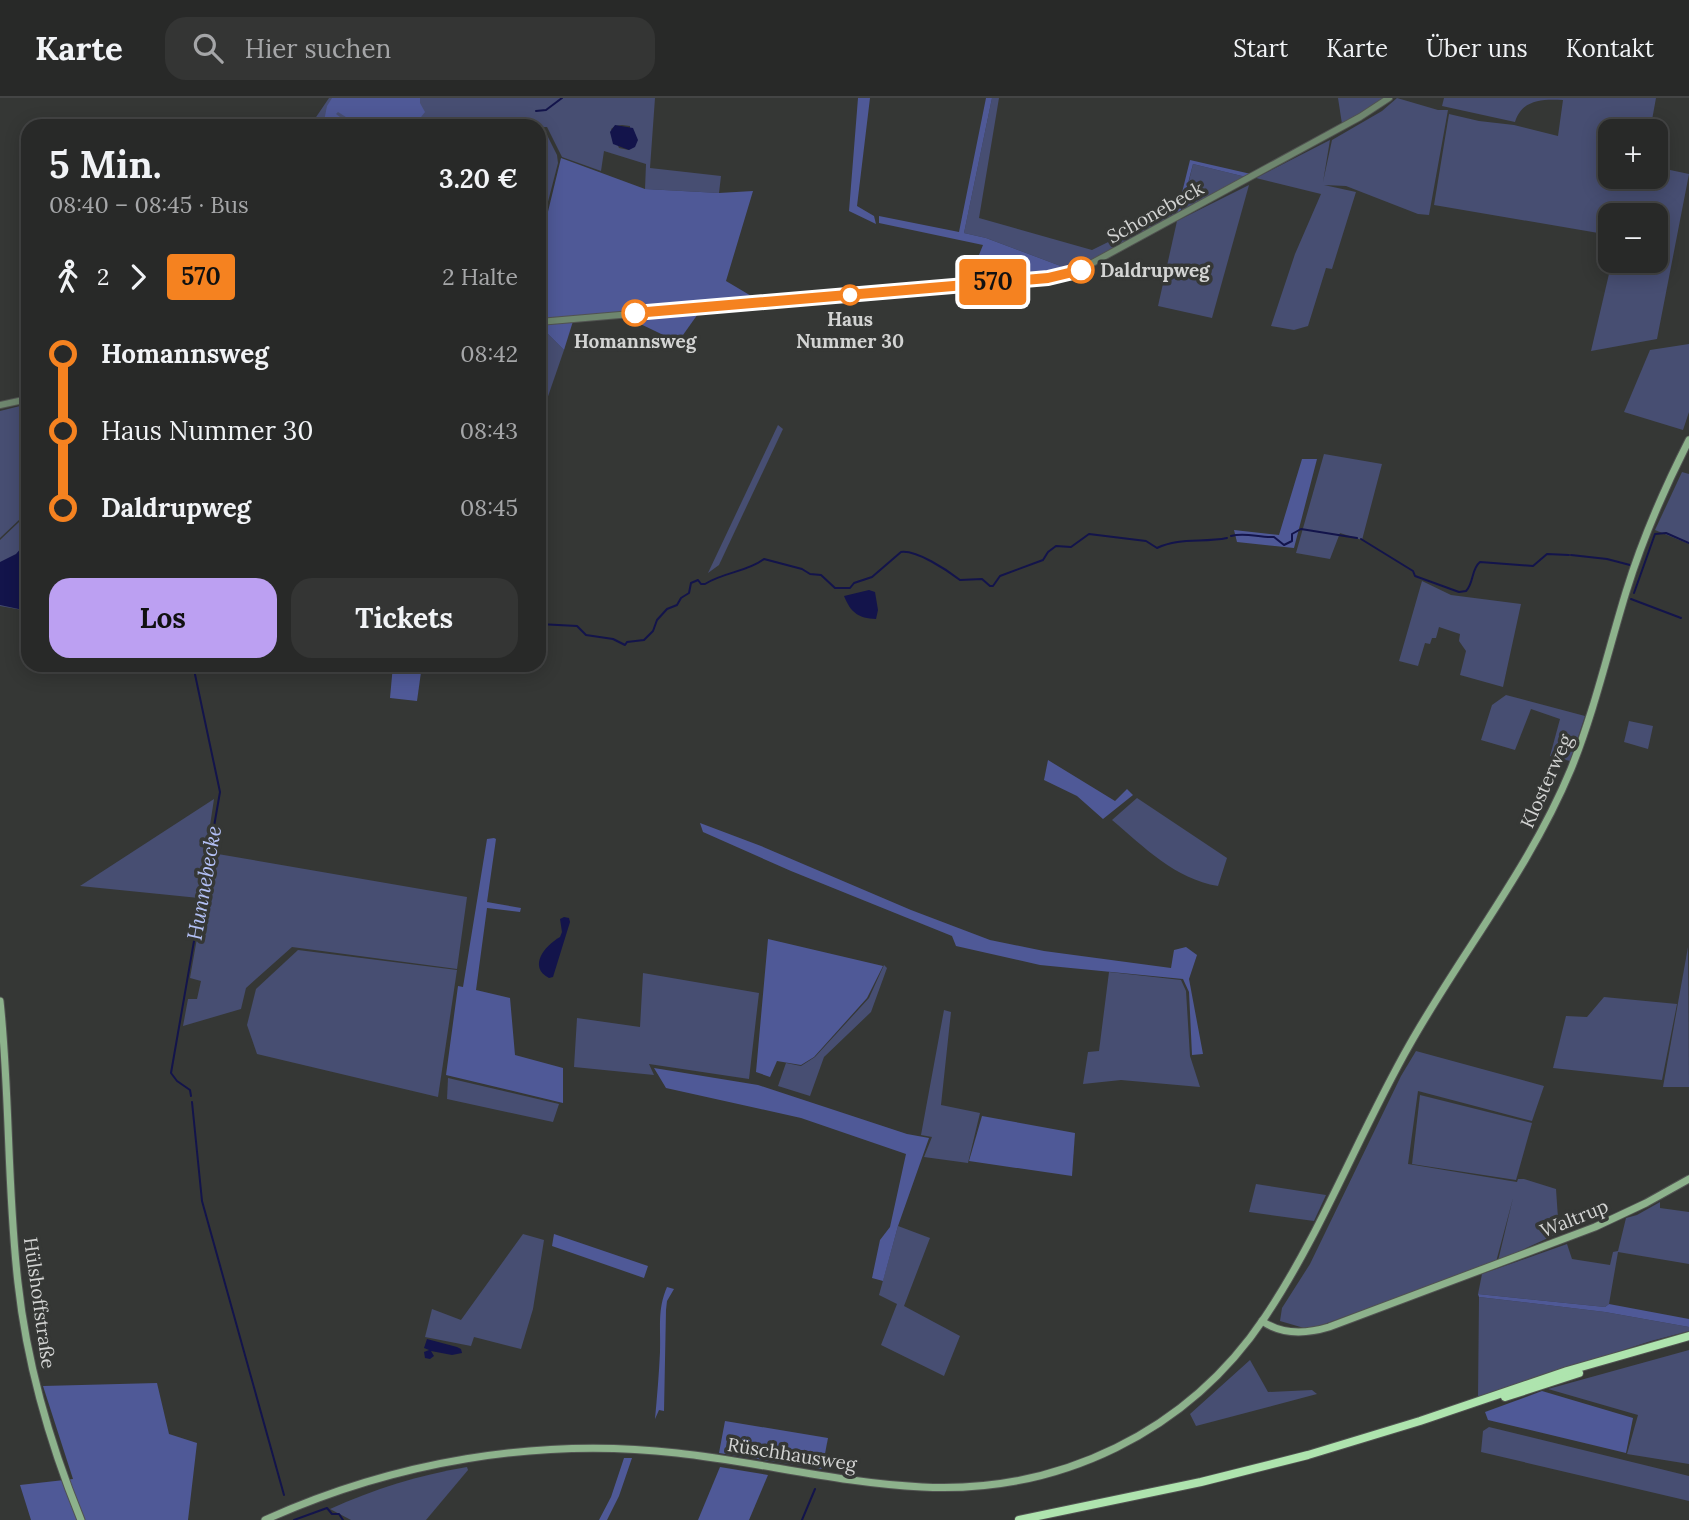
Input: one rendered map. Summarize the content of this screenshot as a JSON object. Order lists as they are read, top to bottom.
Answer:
{
  "streets": {
    "main road": [
      "Klosterweg",
      "Waltrup",
      "Hülshoffstraße",
      "Rüschhausweg"
    ],
    "street": ["Schonebeck"]
  },
  "crossings": [
    ["Klosterweg", "Rüschhausweg"]
  ],
  "water": ["Hunnebecke"],
  "places": ["Daldrupweg", "Haus Nummer 30", "Homannsweg"],
  "lines": ["bus line 570"],
  "page": {
    "header": "Karte",
    "search": "Hier suchen",
    "nav": [
      "Start",
      "Karte",
      "Über uns",
      "Kontakt"
    ],
    "on_map": "570",
    "map_buttons": ["+", "−"],
    "heading": ["5 Min.", "08:40 – 08:45 · Bus", "3.20 €"],
    "legs": ["2", "570", "2 Halte"],
    "list": [
      {
        "name": "Homannsweg",
        "value": "08:42"
      },
      {
        "name": "Haus Nummer 30",
        "value": "08:43"
      },
      {
        "name": "Daldrupweg",
        "value": "08:45"
      }
    ],
    "buttons": ["Los", "Tickets"]
  }
}
